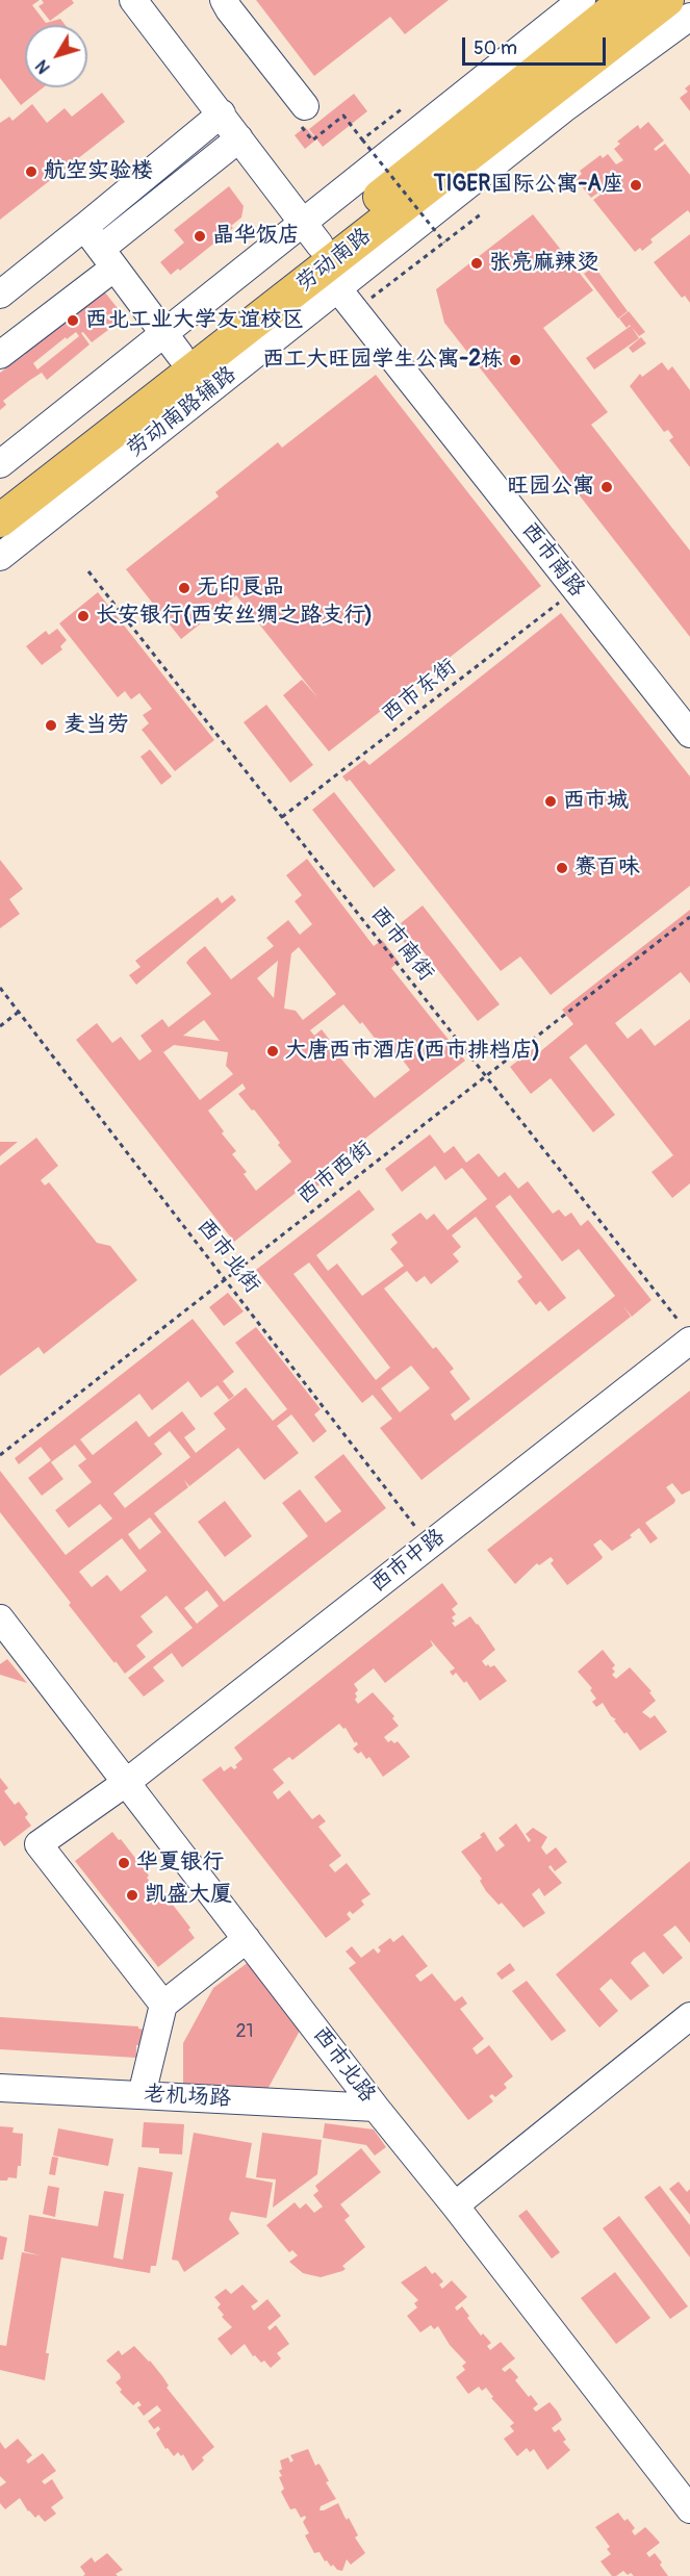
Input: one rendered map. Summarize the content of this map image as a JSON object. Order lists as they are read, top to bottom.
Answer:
{
  "streets": {
    "main road": ["劳动南路"],
    "street": [
      "劳动南路辅路",
      "西市南路",
      "西市中路",
      "西市北路",
      "老机场路"
    ],
    "path": [
      "西市东街",
      "西市南街",
      "西市西街",
      "西市北街"
    ]
  },
  "crossings": [
    ["劳动南路", "劳动南路辅路"],
    ["劳动南路", "西市南路"],
    ["劳动南路辅路", "西市南路"],
    ["西市南路", "西市东街"],
    ["西市东街", "西市南街"],
    ["西市南街", "西市西街"],
    ["西市南街", "西市中路"],
    ["西市西街", "西市北街"],
    ["西市北街", "西市中路"],
    ["西市中路", "西市北路"],
    ["西市北路", "老机场路"]
  ],
  "places": [
    "航空实验楼",
    "TIGER国际公寓-A座",
    "晶华饭店",
    "张亮麻辣烫",
    "西北工业大学友谊校区",
    "西工大旺园学生公寓-2栋",
    "旺园公寓",
    "无印良品",
    "长安银行(西安丝绸之路支行)",
    "麦当劳",
    "西市城",
    "赛百味",
    "大唐西市酒店(西市排档店)",
    "华夏银行",
    "凯盛大厦"
  ],
  "house_numbers": ["21"],
  "scale_bar": "50 m",
  "north": "bottom left"
}
